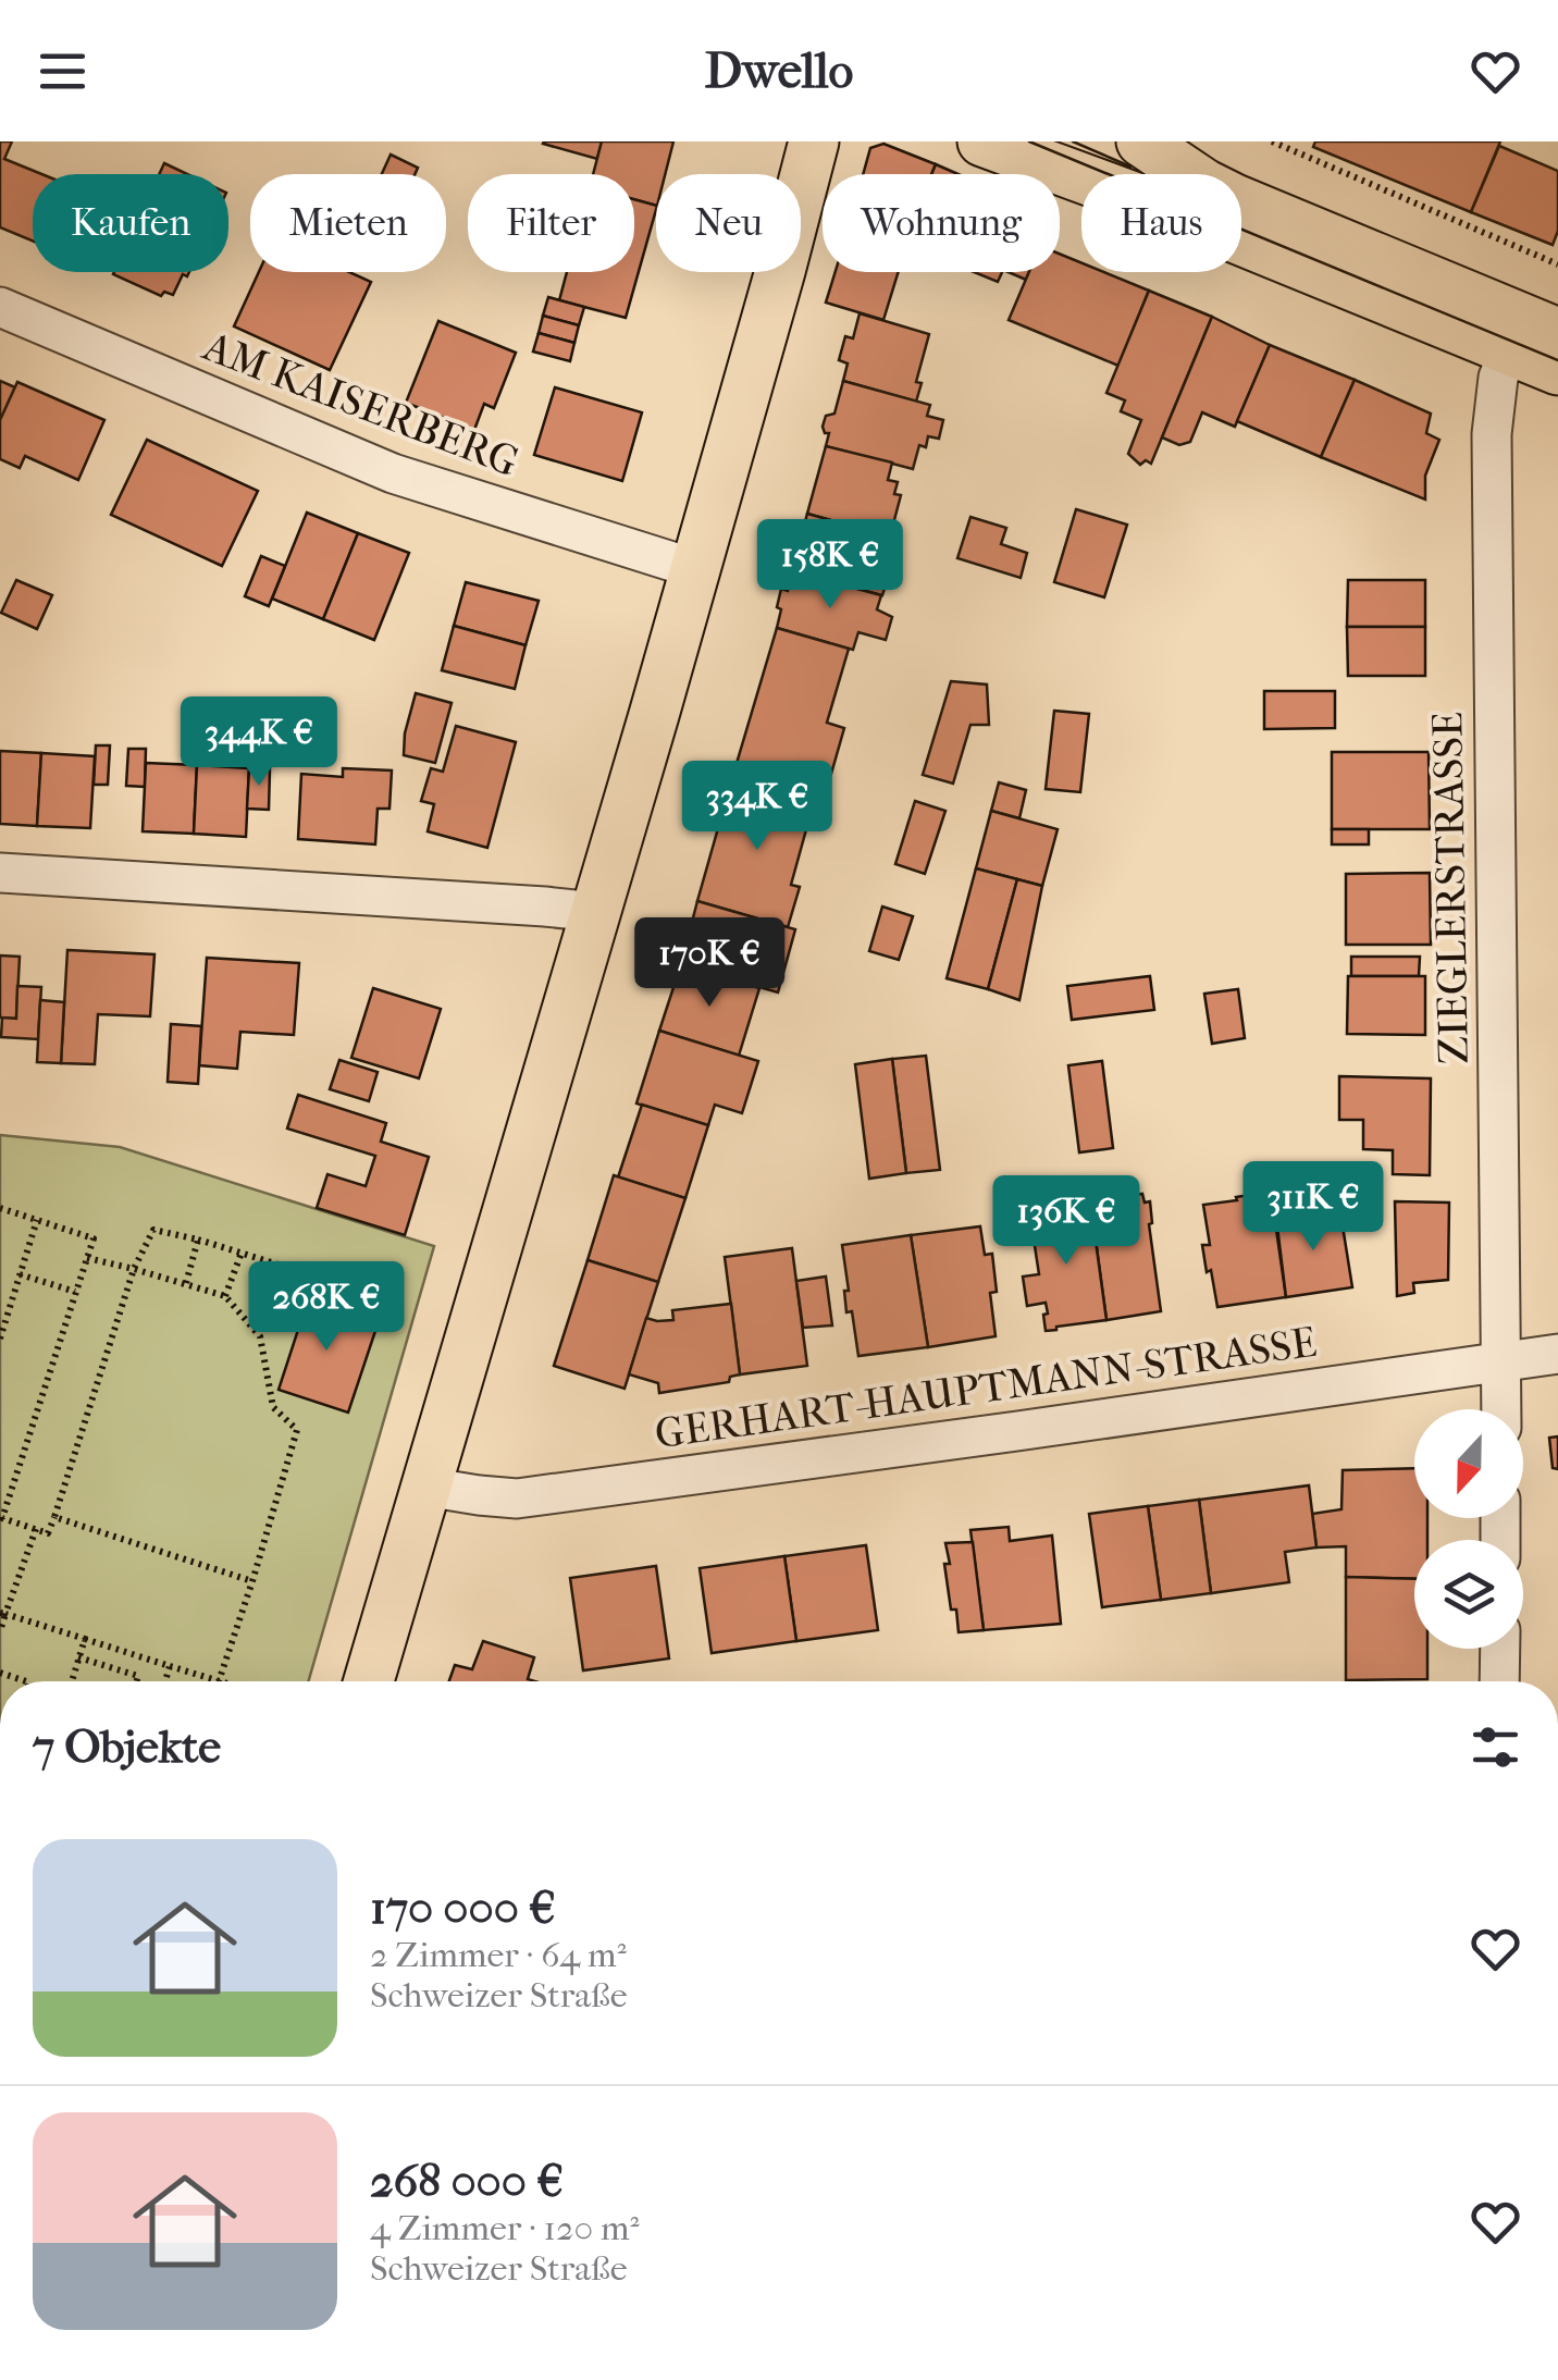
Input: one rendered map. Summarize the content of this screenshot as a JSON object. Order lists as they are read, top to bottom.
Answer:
{
  "streets": {
    "street": ["AM KAISERBERG", "ZIEGLERSTRASSE", "GERHART-HAUPTMANN-STRASSE"]
  },
  "crossings": [
    ["ZIEGLERSTRASSE", "GERHART-HAUPTMANN-STRASSE"]
  ],
  "north": "bottom",
  "page": {
    "header": "Dwello",
    "chip": [
      "Kaufen",
      "Mieten",
      "Filter",
      "Neu",
      "Wohnung",
      "Haus"
    ],
    "price": [
      "158K €",
      "344K €",
      "334K €",
      "170K €",
      "311K €",
      "136K €",
      "268K €"
    ],
    "heading": "7 Objekte",
    "list": [
      {
        "name": "170 000 €",
        "note": "2 Zimmer · 64 m² · Schweizer Straße"
      },
      {
        "name": "268 000 €",
        "note": "4 Zimmer · 120 m² · Schweizer Straße"
      }
    ]
  }
}
